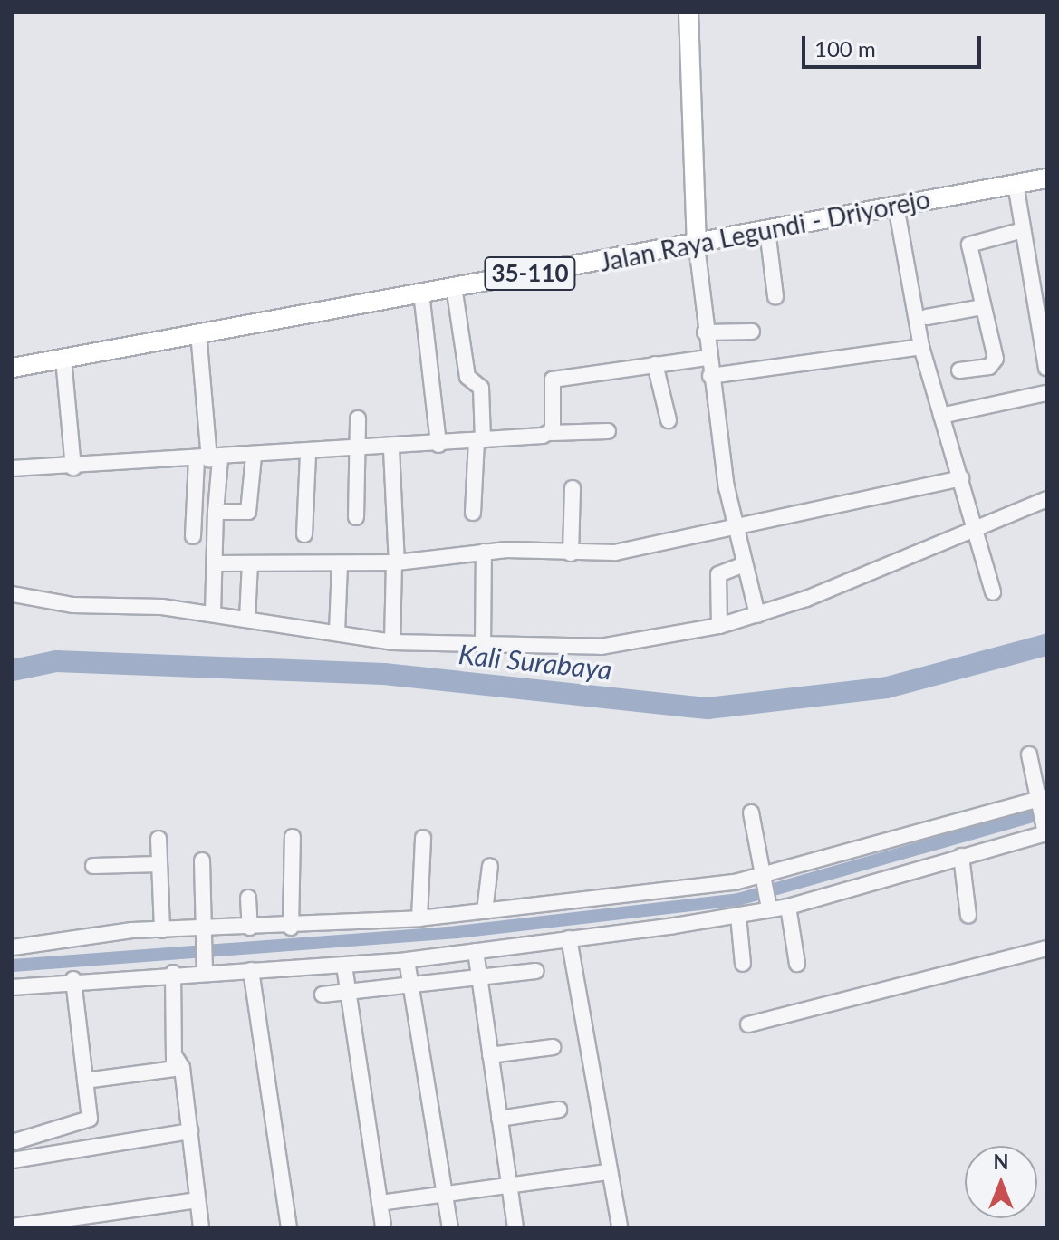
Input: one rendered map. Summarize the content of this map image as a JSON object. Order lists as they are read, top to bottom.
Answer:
{
  "streets": {
    "main road": ["Jalan Raya Legundi - Driyorejo", "35-110"]
  },
  "water": ["Kali Surabaya"],
  "scale_bar": "100 m",
  "north": "top"
}
